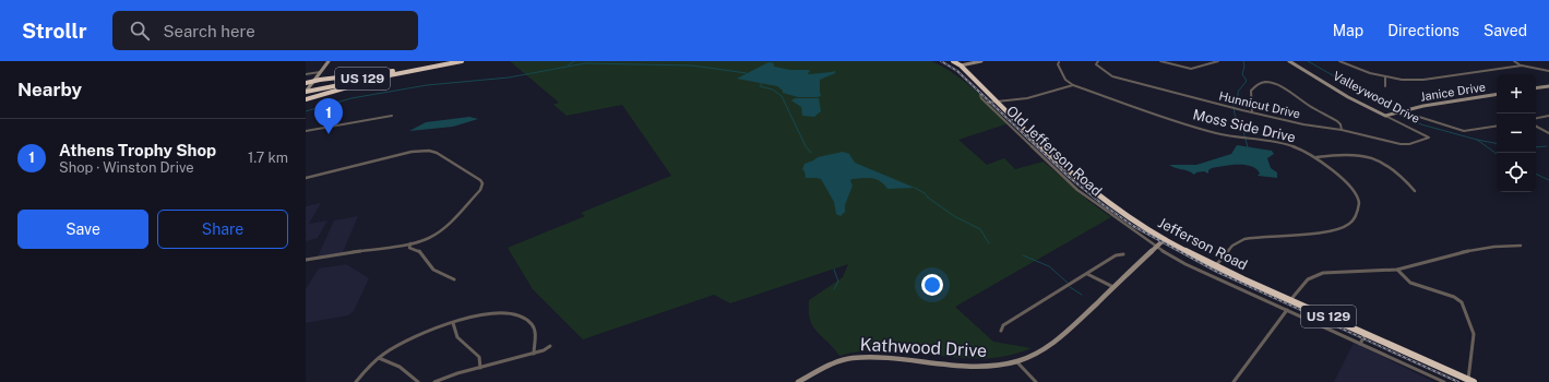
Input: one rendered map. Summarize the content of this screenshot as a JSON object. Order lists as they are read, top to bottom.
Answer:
{
  "streets": {
    "highway": ["US 129", "Jefferson Road"],
    "street": [
      "Janice Drive",
      "Valleywood Drive",
      "Hunnicut Drive",
      "Moss Side Drive",
      "Old Jefferson Road",
      "Kathwood Drive"
    ]
  },
  "crossings": [
    ["Janice Drive", "Valleywood Drive"],
    ["Valleywood Drive", "Hunnicut Drive"],
    ["Moss Side Drive", "Jefferson Road"],
    ["Old Jefferson Road", "Kathwood Drive"],
    ["Jefferson Road", "Kathwood Drive"]
  ],
  "page": {
    "header": "Strollr",
    "search": "Search here",
    "nav": ["Map", "Directions", "Saved"],
    "heading": "Nearby",
    "map_buttons": ["+", "−"],
    "pins": "1",
    "list": [
      {
        "mark": "1",
        "name": "Athens Trophy Shop",
        "note": "Shop · Winston Drive",
        "value": "1.7 km"
      }
    ],
    "buttons": ["Save", "Share"]
  }
}
